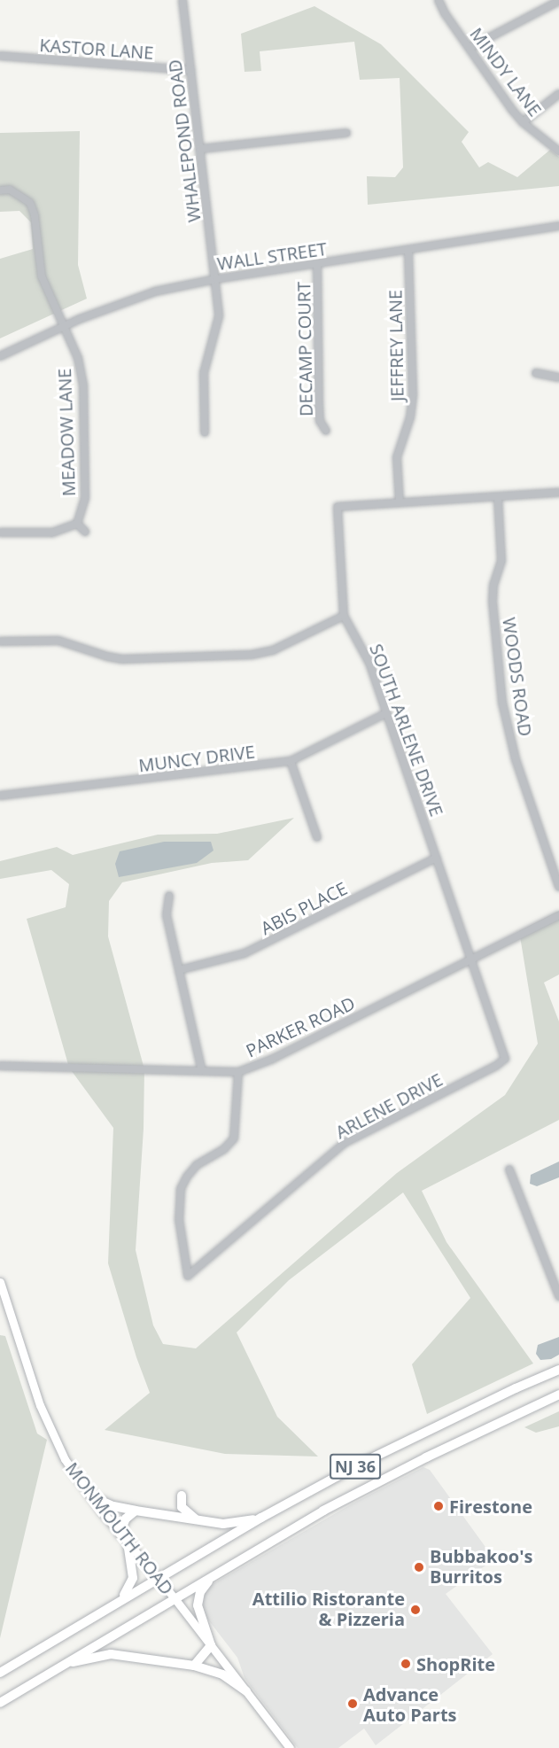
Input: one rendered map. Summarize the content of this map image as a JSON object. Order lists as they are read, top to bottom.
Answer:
{
  "streets": {
    "highway": ["NJ 36"],
    "main road": ["MONMOUTH ROAD"],
    "street": [
      "KASTOR LANE",
      "MINDY LANE",
      "WHALEPOND ROAD",
      "WALL STREET",
      "JEFFREY LANE",
      "DECAMP COURT",
      "MEADOW LANE",
      "WOODS ROAD",
      "SOUTH ARLENE DRIVE",
      "MUNCY DRIVE",
      "ABIS PLACE",
      "PARKER ROAD",
      "ARLENE DRIVE"
    ]
  },
  "crossings": [
    ["KASTOR LANE", "WHALEPOND ROAD"],
    ["WHALEPOND ROAD", "WALL STREET"],
    ["WALL STREET", "JEFFREY LANE"],
    ["WALL STREET", "DECAMP COURT"],
    ["WALL STREET", "MEADOW LANE"],
    ["SOUTH ARLENE DRIVE", "MUNCY DRIVE"],
    ["SOUTH ARLENE DRIVE", "ABIS PLACE"],
    ["SOUTH ARLENE DRIVE", "PARKER ROAD"],
    ["SOUTH ARLENE DRIVE", "ARLENE DRIVE"],
    ["PARKER ROAD", "ARLENE DRIVE"],
    ["NJ 36", "MONMOUTH ROAD"]
  ],
  "places": [
    "Firestone",
    "Bubbakoo's Burritos",
    "Attilio Ristorante & Pizzeria",
    "ShopRite",
    "Advance Auto Parts"
  ]
}
